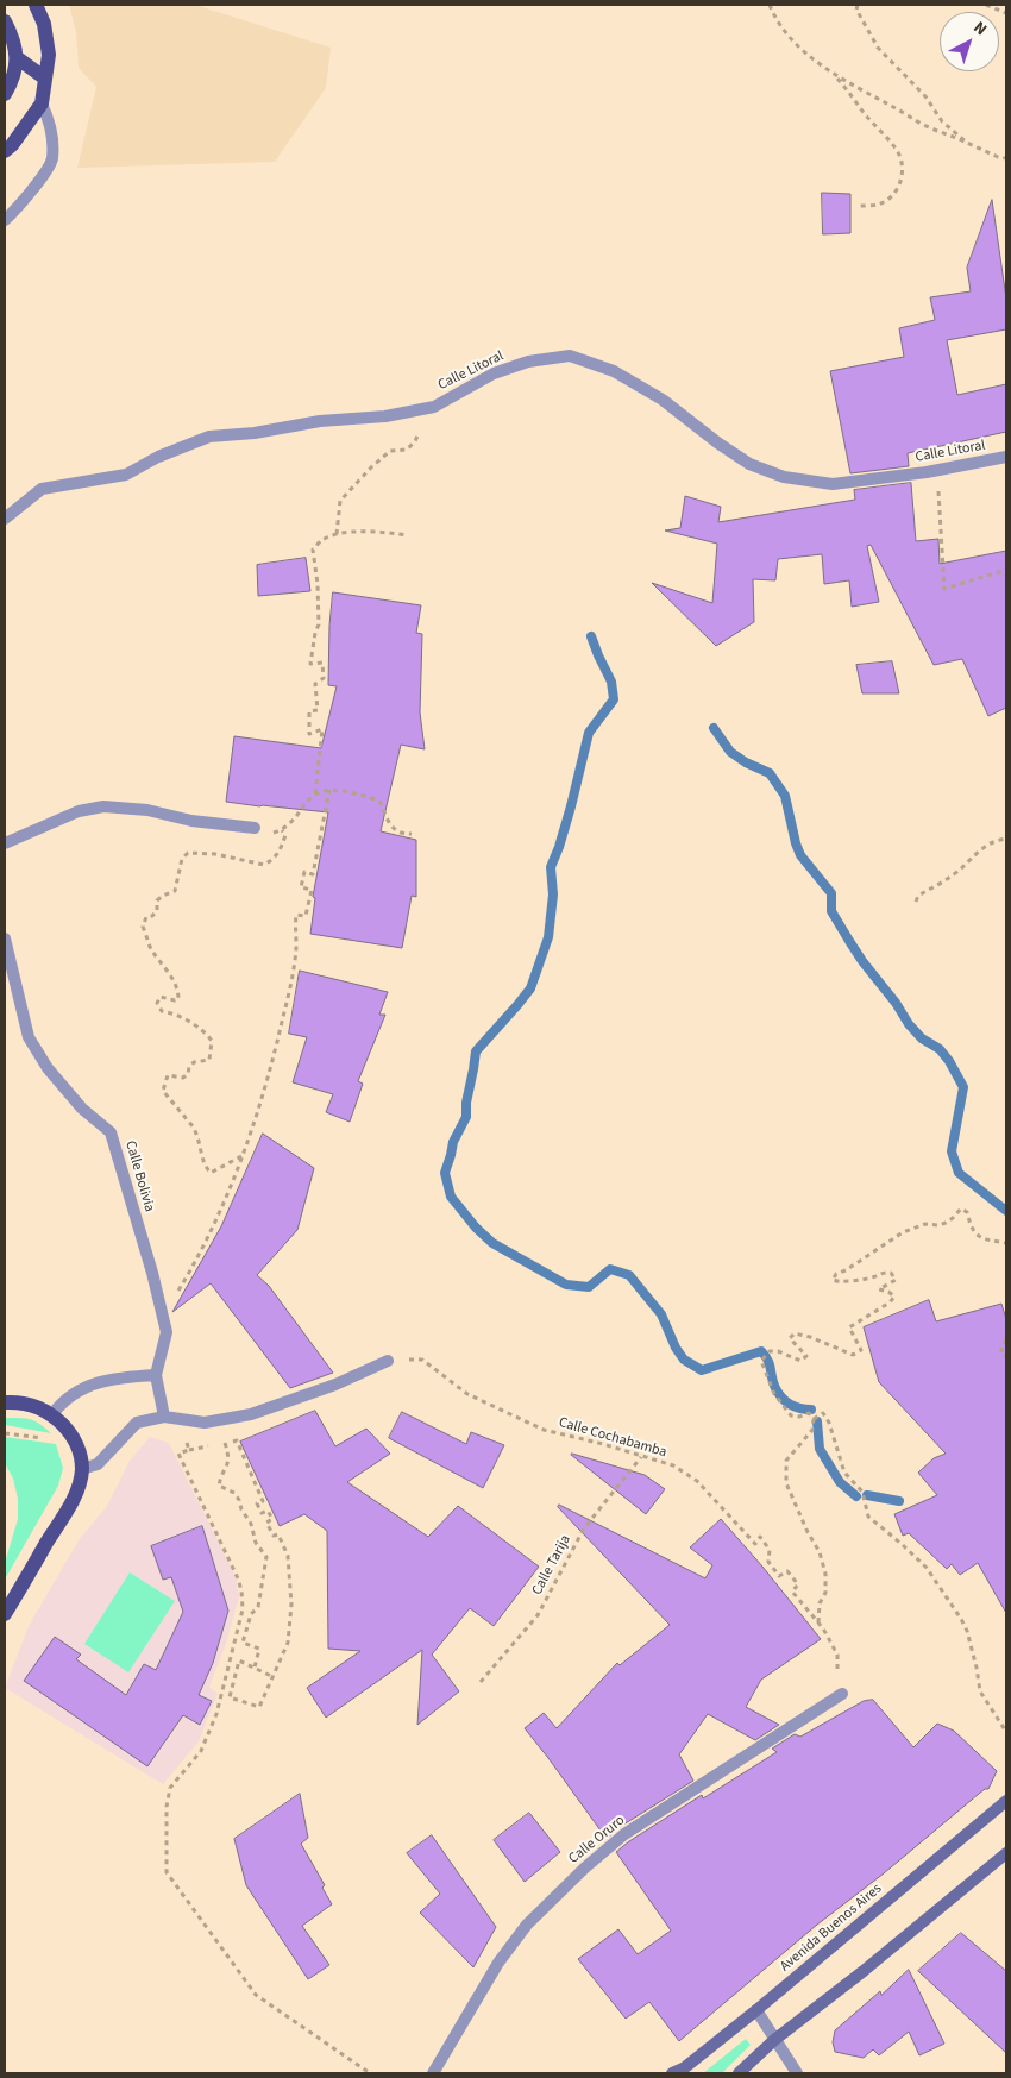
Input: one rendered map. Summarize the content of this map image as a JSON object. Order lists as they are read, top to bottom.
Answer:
{
  "streets": {
    "main road": ["Avenida Buenos Aires"],
    "street": ["Calle Litoral", "Calle Bolivia", "Calle Oruro"],
    "path": ["Calle Cochabamba", "Calle Tarija"]
  },
  "crossings": [
    ["Calle Cochabamba", "Calle Tarija"],
    ["Calle Cochabamba", "Calle Oruro"]
  ],
  "north": "top right"
}
